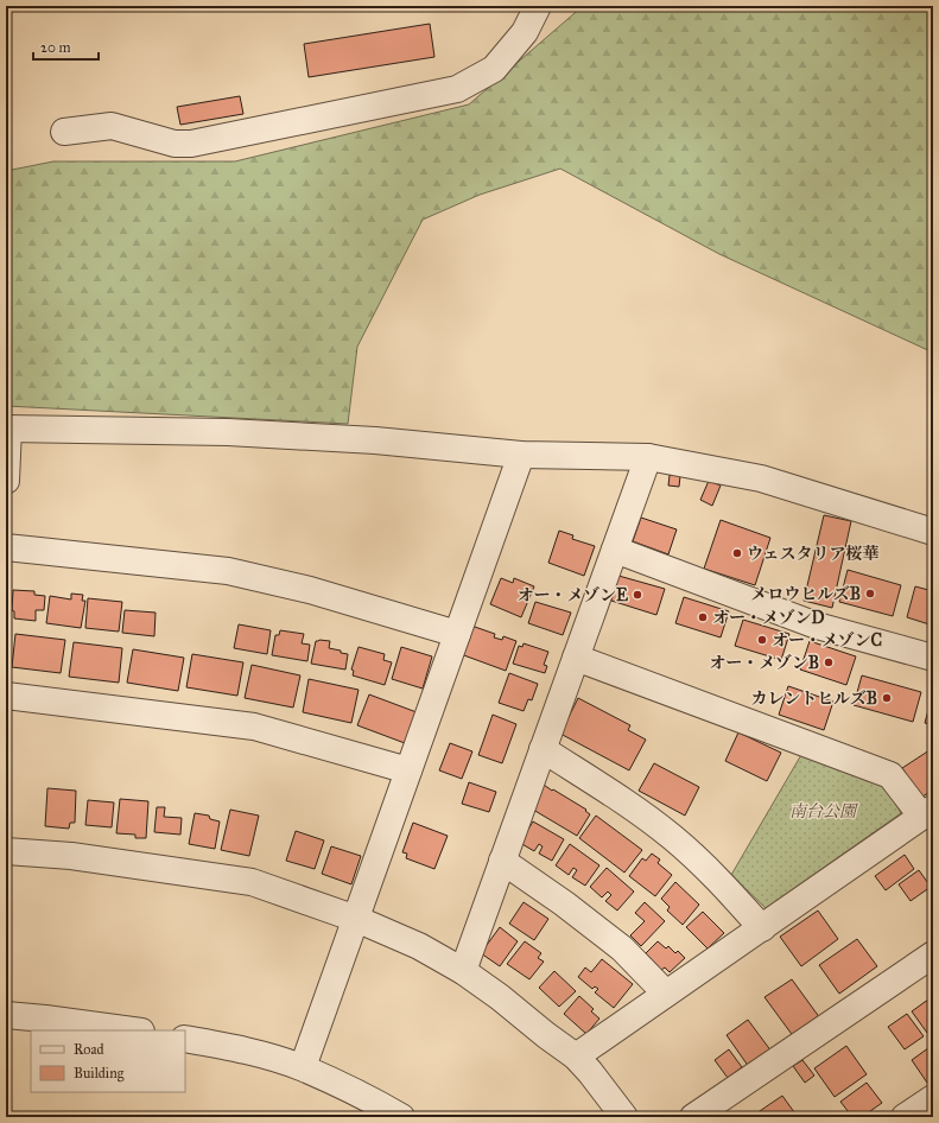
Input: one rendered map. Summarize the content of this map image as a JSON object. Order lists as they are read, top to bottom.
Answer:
{
  "parks": ["南台公園"],
  "places": [
    "ウェスタリア桜華",
    "メロウヒルズB",
    "オー・メゾンE",
    "オー・メゾンD",
    "オー・メゾンC",
    "オー・メゾンB",
    "カレントヒルズB"
  ],
  "legend": ["Road", "Building"],
  "scale_bar": "20 m"
}
